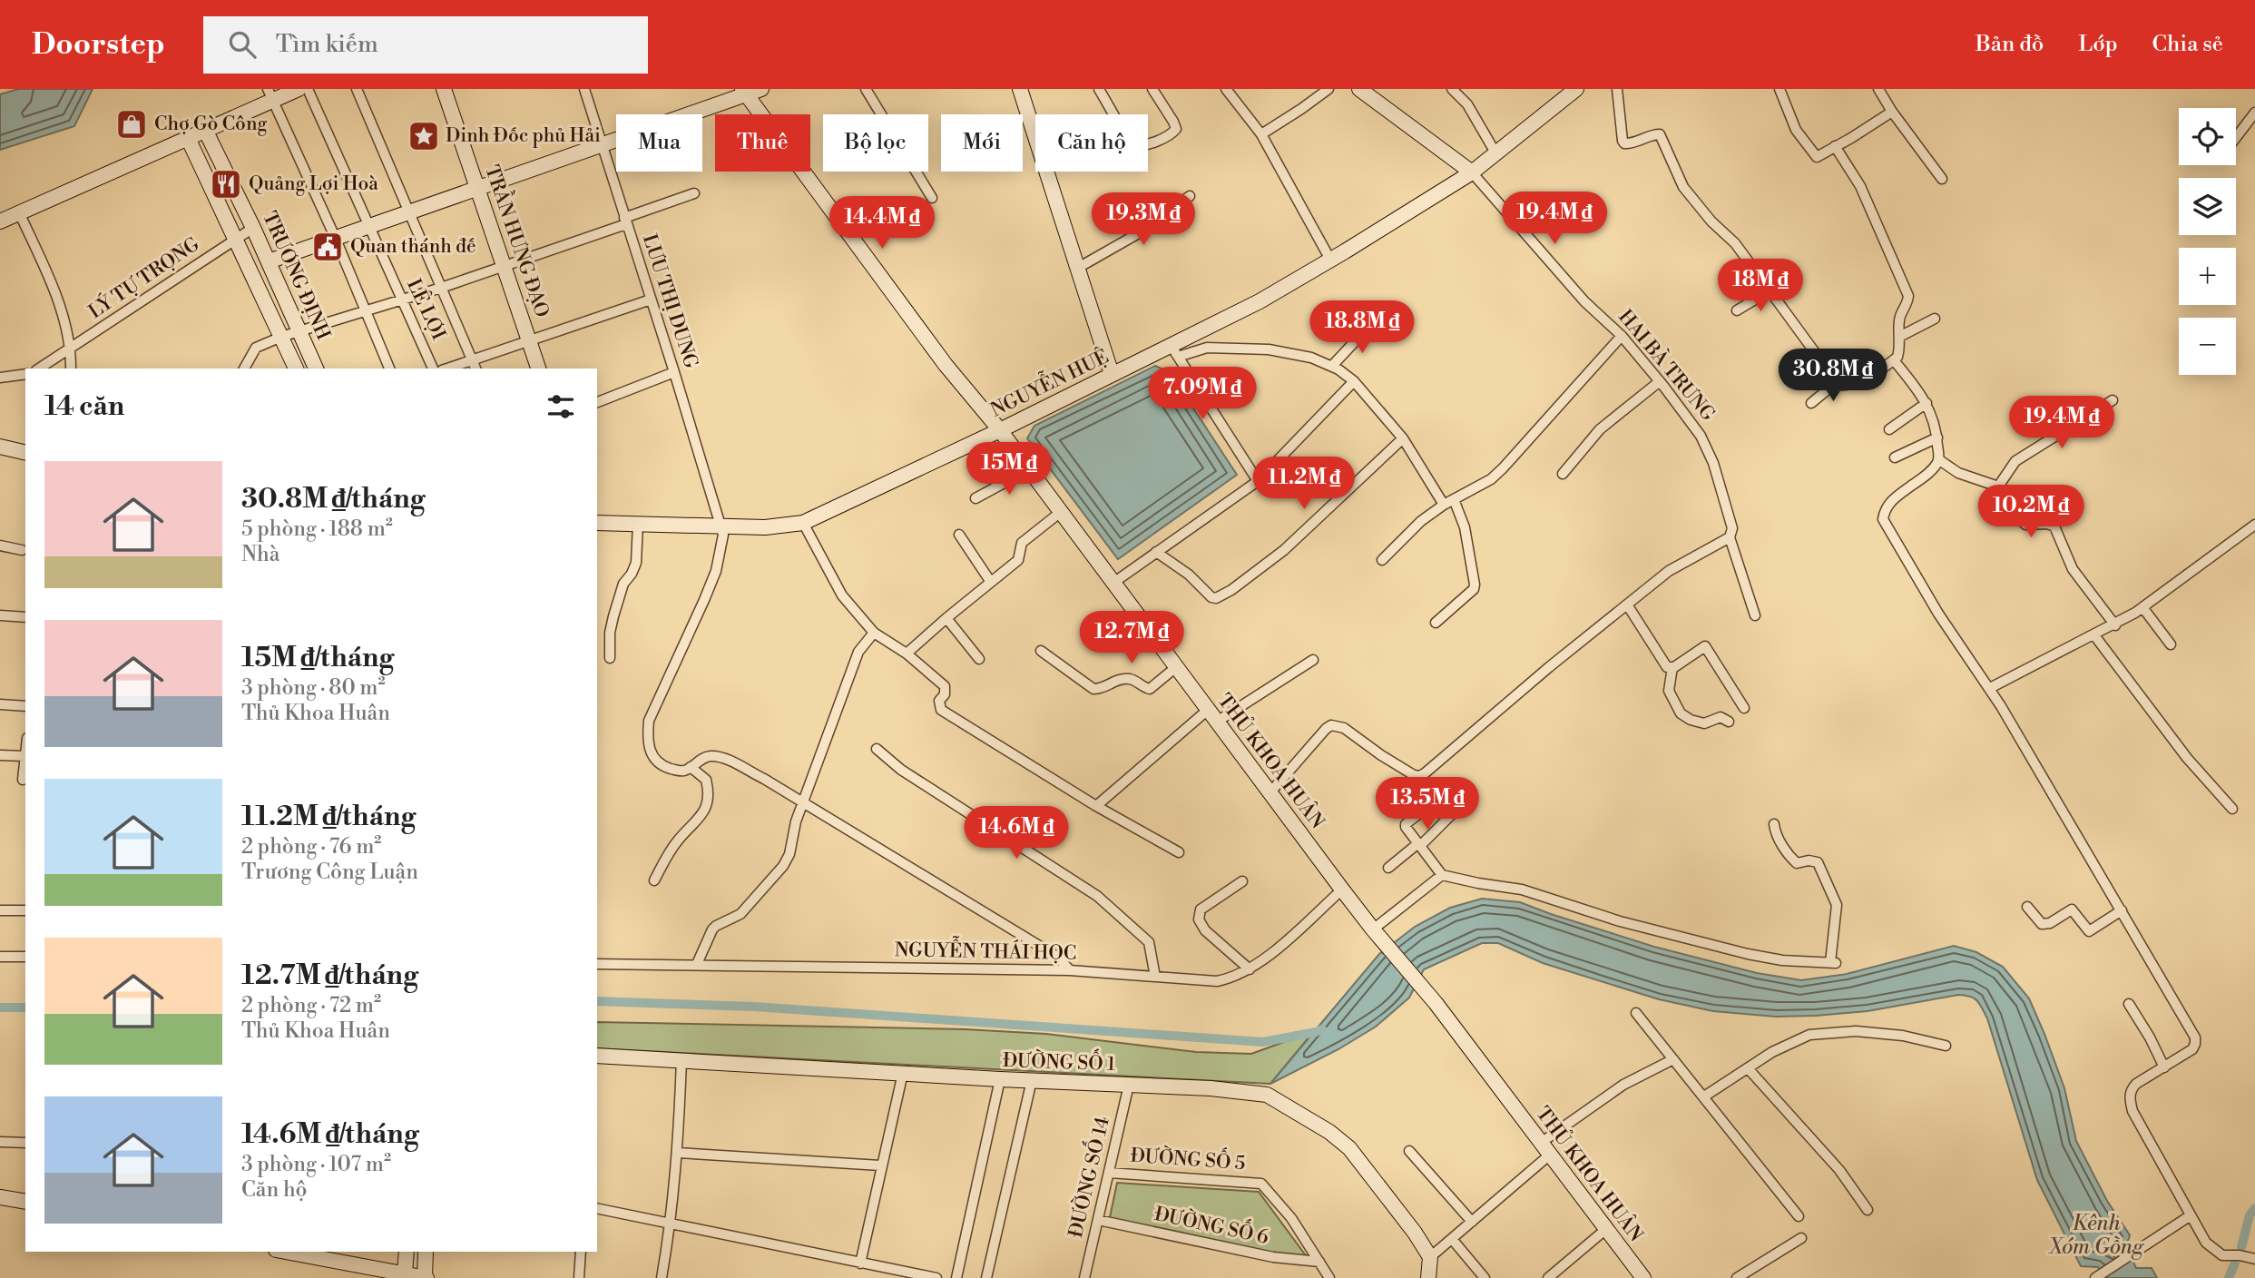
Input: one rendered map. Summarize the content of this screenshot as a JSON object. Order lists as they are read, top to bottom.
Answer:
{
  "streets": {
    "main road": [
      "TRẦN HƯNG ĐẠO",
      "TRƯƠNG ĐỊNH",
      "HAI BÀ TRƯNG",
      "NGUYỄN HUỆ",
      "THỦ KHOA HUÂN",
      "ĐƯỜNG SỐ 1"
    ],
    "street": [
      "LÝ TỰ TRỌNG",
      "LƯU THỊ DUNG",
      "LÊ LỢI",
      "NGUYỄN THÁI HỌC",
      "ĐƯỜNG SỐ 5",
      "ĐƯỜNG SỐ 14",
      "ĐƯỜNG SỐ 6"
    ]
  },
  "crossings": [
    ["TRƯƠNG ĐỊNH", "LÝ TỰ TRỌNG"],
    ["LƯU THỊ DUNG", "NGUYỄN HUỆ"],
    ["HAI BÀ TRƯNG", "NGUYỄN HUỆ"],
    ["NGUYỄN HUỆ", "THỦ KHOA HUÂN"],
    ["THỦ KHOA HUÂN", "NGUYỄN THÁI HỌC"],
    ["ĐƯỜNG SỐ 1", "ĐƯỜNG SỐ 14"],
    ["ĐƯỜNG SỐ 5", "ĐƯỜNG SỐ 14"],
    ["ĐƯỜNG SỐ 5", "ĐƯỜNG SỐ 6"],
    ["ĐƯỜNG SỐ 14", "ĐƯỜNG SỐ 6"]
  ],
  "water": ["Kênh Xóm Gồng"],
  "places": {
    "shop": ["Chợ Gò Công"],
    "place": ["Dinh Đốc phủ Hải"],
    "restaurant": ["Quảng Lợi Hoà"],
    "public building": ["Quan thánh đế"]
  },
  "page": {
    "header": "Doorstep",
    "search": "Tìm kiếm",
    "nav": ["Bản đồ", "Lớp", "Chia sẻ"],
    "map_buttons": ["+", "−"],
    "chip": [
      "Mua",
      "Thuê",
      "Bộ lọc",
      "Mới",
      "Căn hộ"
    ],
    "price": [
      "19.4M ₫",
      "19.3M ₫",
      "14.4M ₫",
      "18M ₫",
      "18.8M ₫",
      "30.8M ₫",
      "7.09M ₫",
      "19.4M ₫",
      "15M ₫",
      "11.2M ₫",
      "10.2M ₫",
      "12.7M ₫",
      "13.5M ₫",
      "14.6M ₫"
    ],
    "heading": "14 căn",
    "list": [
      {
        "name": "30.8M ₫/tháng",
        "note": "5 phòng · 188 m² · Nhà"
      },
      {
        "name": "15M ₫/tháng",
        "note": "3 phòng · 80 m² · Thủ Khoa Huân"
      },
      {
        "name": "11.2M ₫/tháng",
        "note": "2 phòng · 76 m² · Trương Công Luận"
      },
      {
        "name": "12.7M ₫/tháng",
        "note": "2 phòng · 72 m² · Thủ Khoa Huân"
      },
      {
        "name": "14.6M ₫/tháng",
        "note": "3 phòng · 107 m² · Căn hộ"
      }
    ]
  }
}
